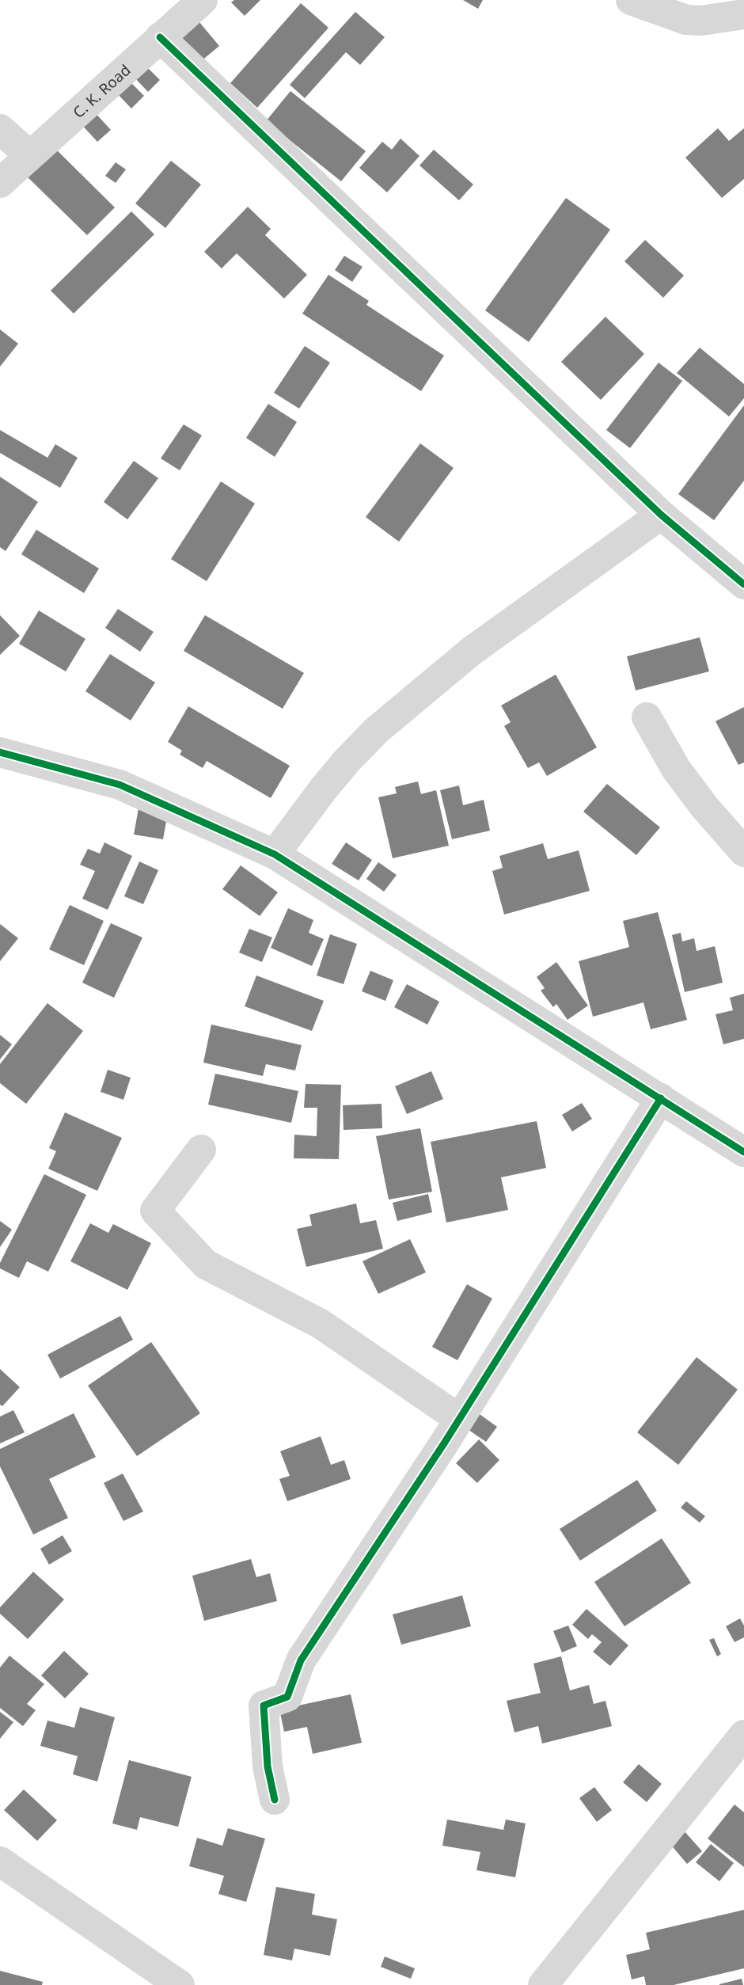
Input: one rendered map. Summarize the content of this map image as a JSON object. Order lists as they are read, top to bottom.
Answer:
{
  "streets": {
    "street": ["C. K. Road"]
  }
}
